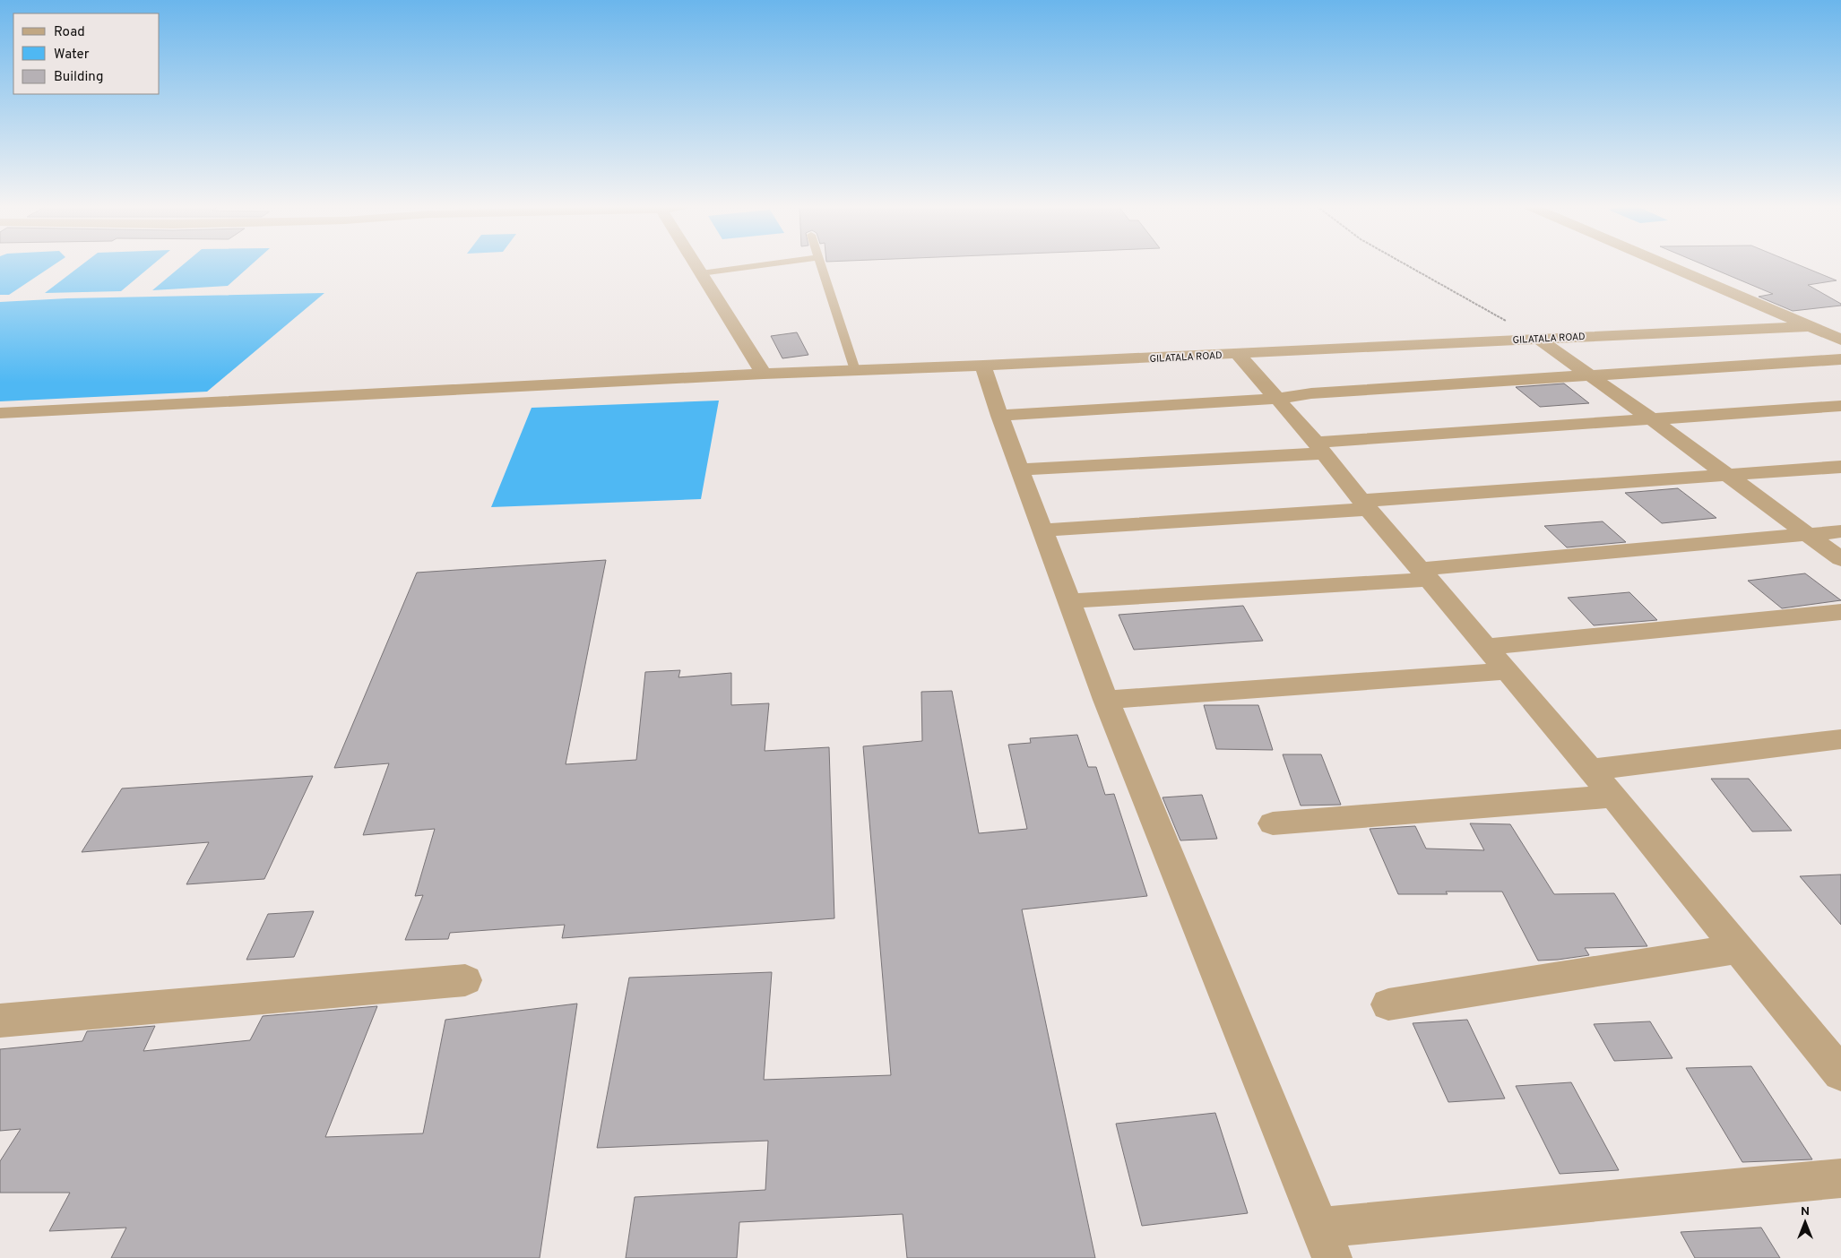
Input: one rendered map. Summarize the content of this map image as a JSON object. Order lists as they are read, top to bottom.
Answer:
{
  "streets": {
    "street": ["GILATALA ROAD"]
  },
  "legend": ["Road", "Water", "Building"],
  "north": "top"
}
